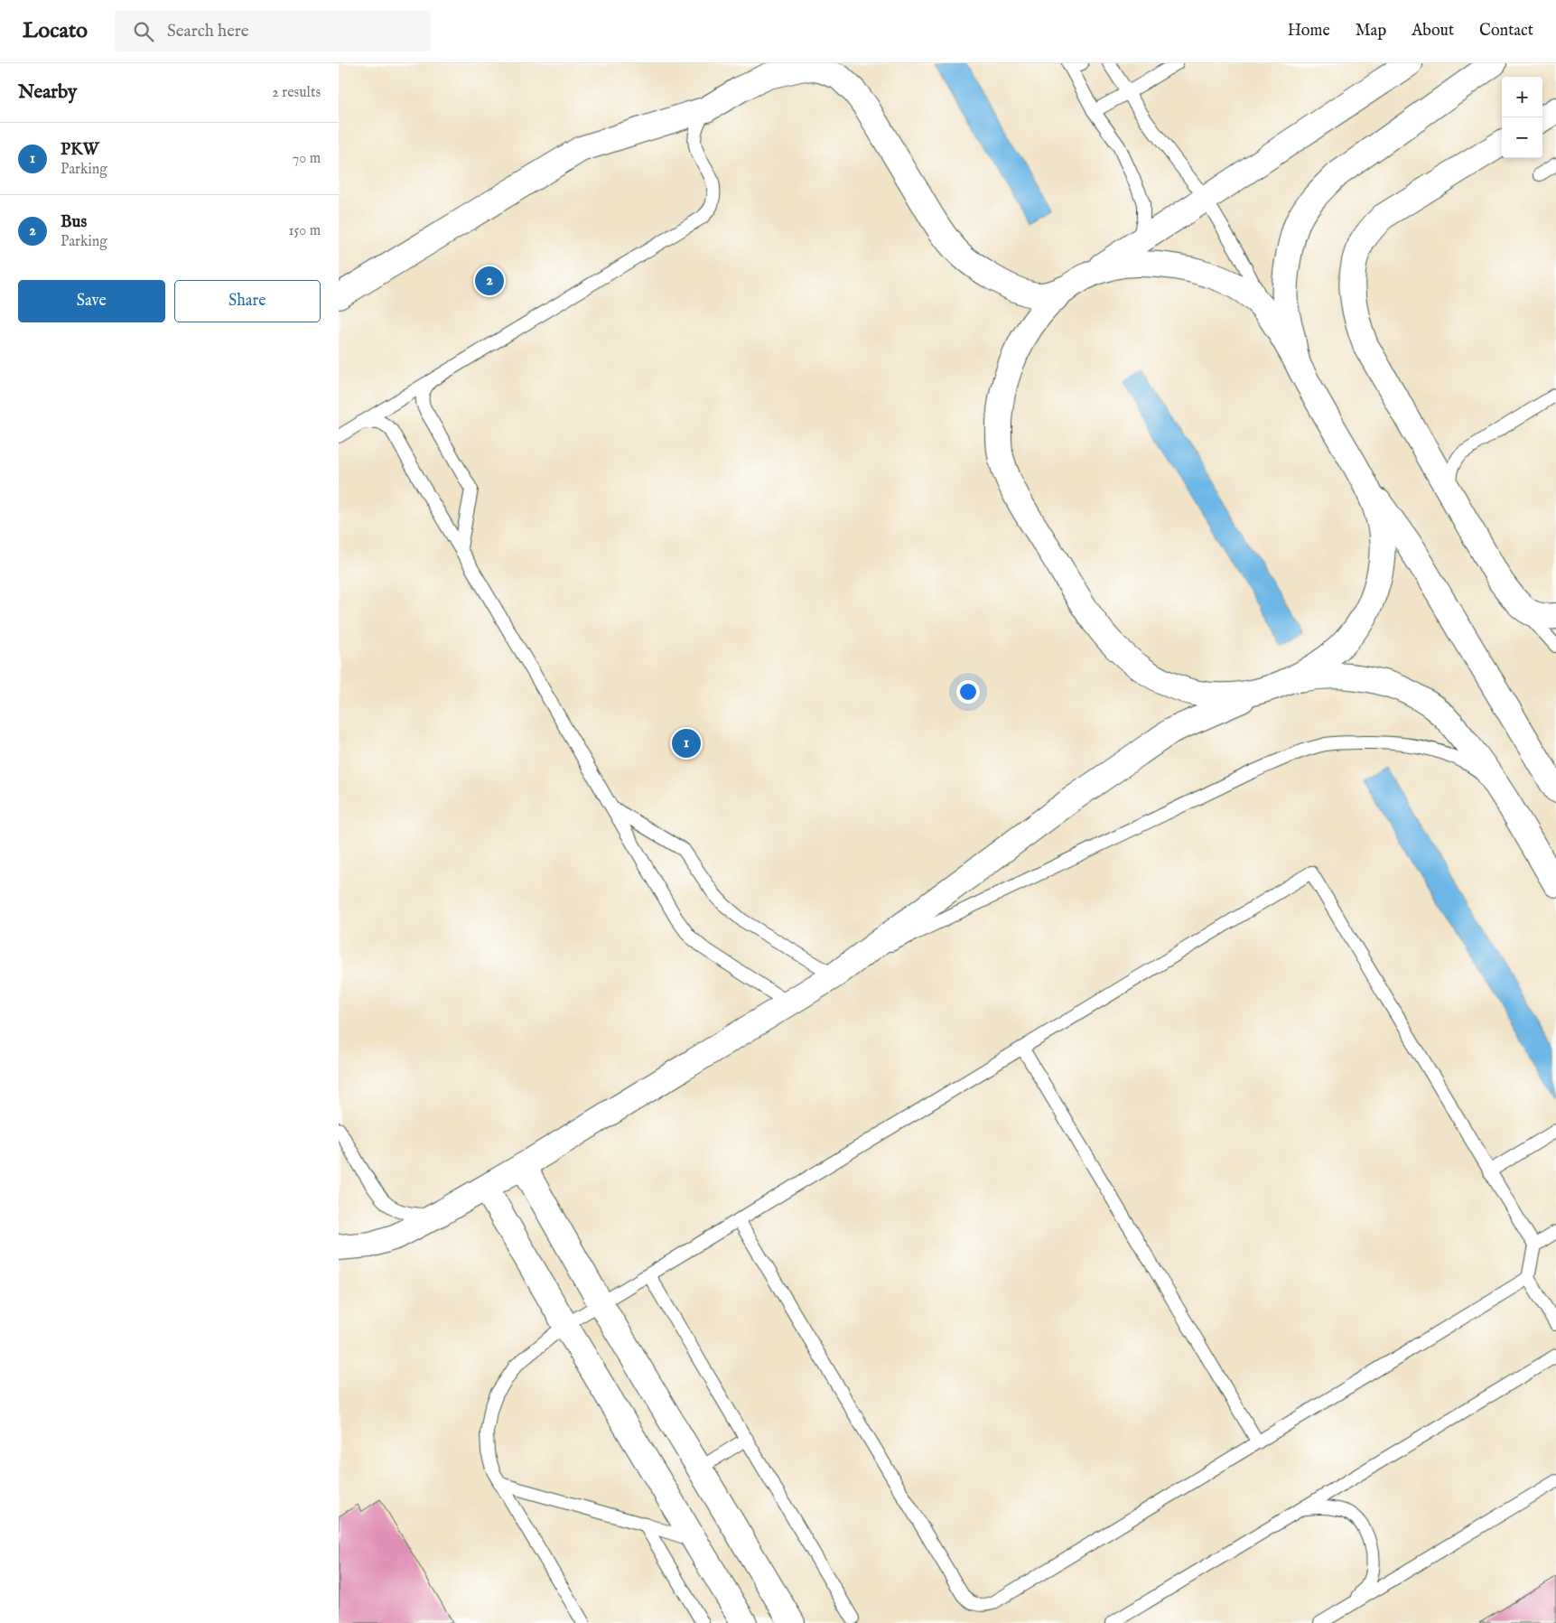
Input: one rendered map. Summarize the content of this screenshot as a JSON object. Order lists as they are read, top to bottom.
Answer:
{
  "page": {
    "header": "Locato",
    "search": "Search here",
    "nav": [
      "Home",
      "Map",
      "About",
      "Contact"
    ],
    "heading": ["Nearby", "2 results"],
    "map_buttons": ["+", "−"],
    "list": [
      {
        "mark": "1",
        "name": "PKW",
        "note": "Parking",
        "value": "70 m"
      },
      {
        "mark": "2",
        "name": "Bus",
        "note": "Parking",
        "value": "150 m"
      }
    ],
    "pins": ["2", "1"],
    "buttons": ["Save", "Share"]
  }
}
